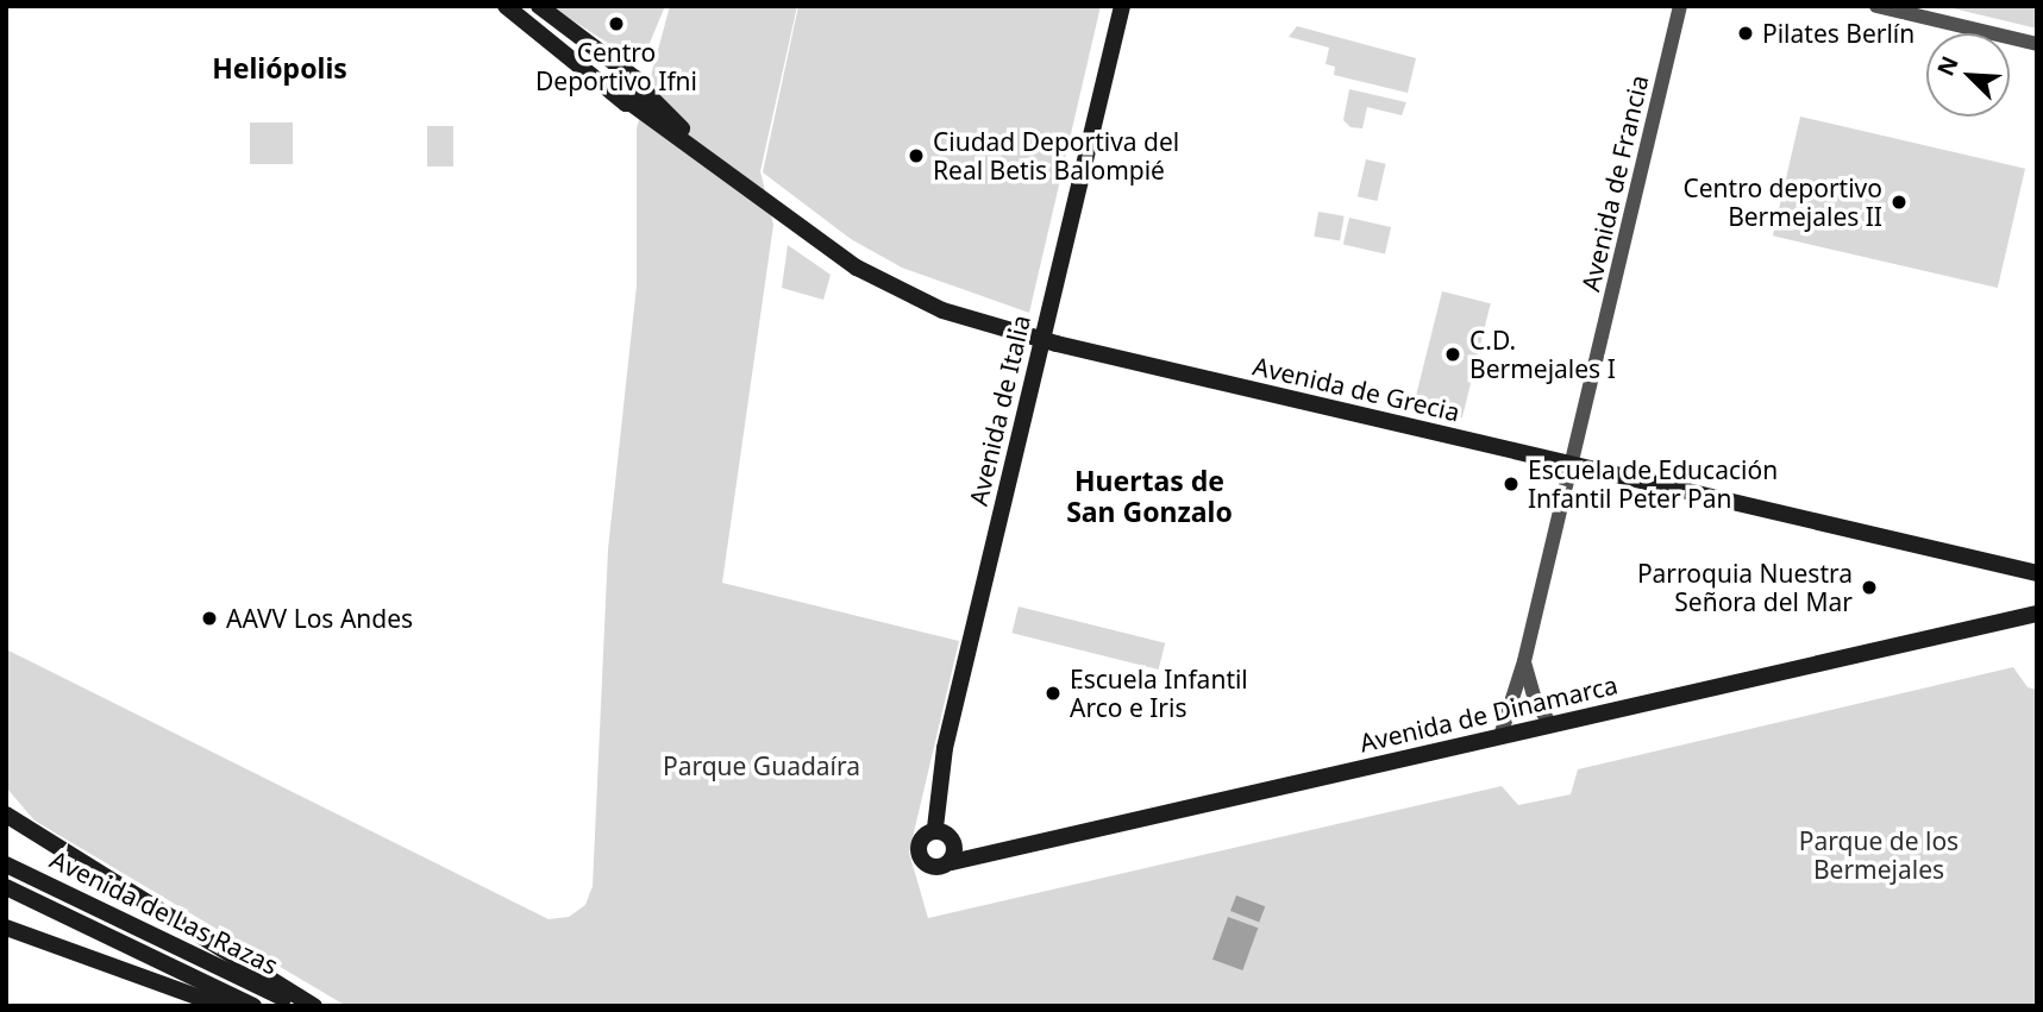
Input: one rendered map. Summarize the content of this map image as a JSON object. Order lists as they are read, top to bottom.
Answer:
{
  "streets": {
    "main road": [
      "Avenida de Grecia",
      "Avenida de Italia",
      "Avenida de Dinamarca",
      "Avenida de Las Razas"
    ],
    "street": ["Avenida de Francia"]
  },
  "crossings": [
    ["Avenida de Francia", "Avenida de Grecia"],
    ["Avenida de Francia", "Avenida de Dinamarca"],
    ["Avenida de Grecia", "Avenida de Italia"],
    ["Avenida de Italia", "Avenida de Dinamarca"]
  ],
  "districts": ["Heliópolis", "Huertas de San Gonzalo"],
  "parks": ["Parque Guadaíra", "Parque de los Bermejales"],
  "places": [
    "Centro Deportivo Ifni",
    "Pilates Berlín",
    "Ciudad Deportiva del Real Betis Balompié",
    "Centro deportivo Bermejales II",
    "C.D. Bermejales I",
    "Escuela de Educación Infantil Peter Pan",
    "Parroquia Nuestra Señora del Mar",
    "AAVV Los Andes",
    "Escuela Infantil Arco e Iris"
  ],
  "north": "top left"
}
